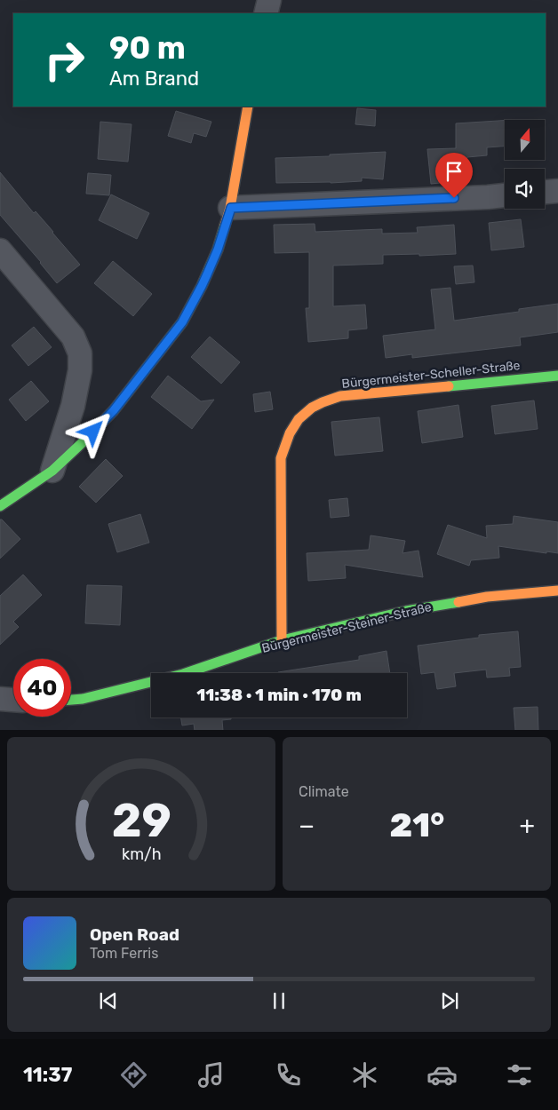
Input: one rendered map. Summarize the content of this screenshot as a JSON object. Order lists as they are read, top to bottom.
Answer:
{
  "streets": {
    "street": ["Bürgermeister-Scheller-Straße", "Bürgermeister-Steiner-Straße"]
  },
  "crossings": [
    ["Bürgermeister-Scheller-Straße", "Bürgermeister-Steiner-Straße"]
  ],
  "north": "top",
  "page": {
    "turn": ["90 m", "Am Brand"],
    "limit": "40",
    "trip": "11:38 · 1 min · 170 m",
    "tile": "Climate",
    "heat": ["−", "21°", "+"],
    "song": ["Open Road", "Tom Ferris"],
    "tabs": "11:37",
    "gauge": ["29", "km/h"]
  }
}
